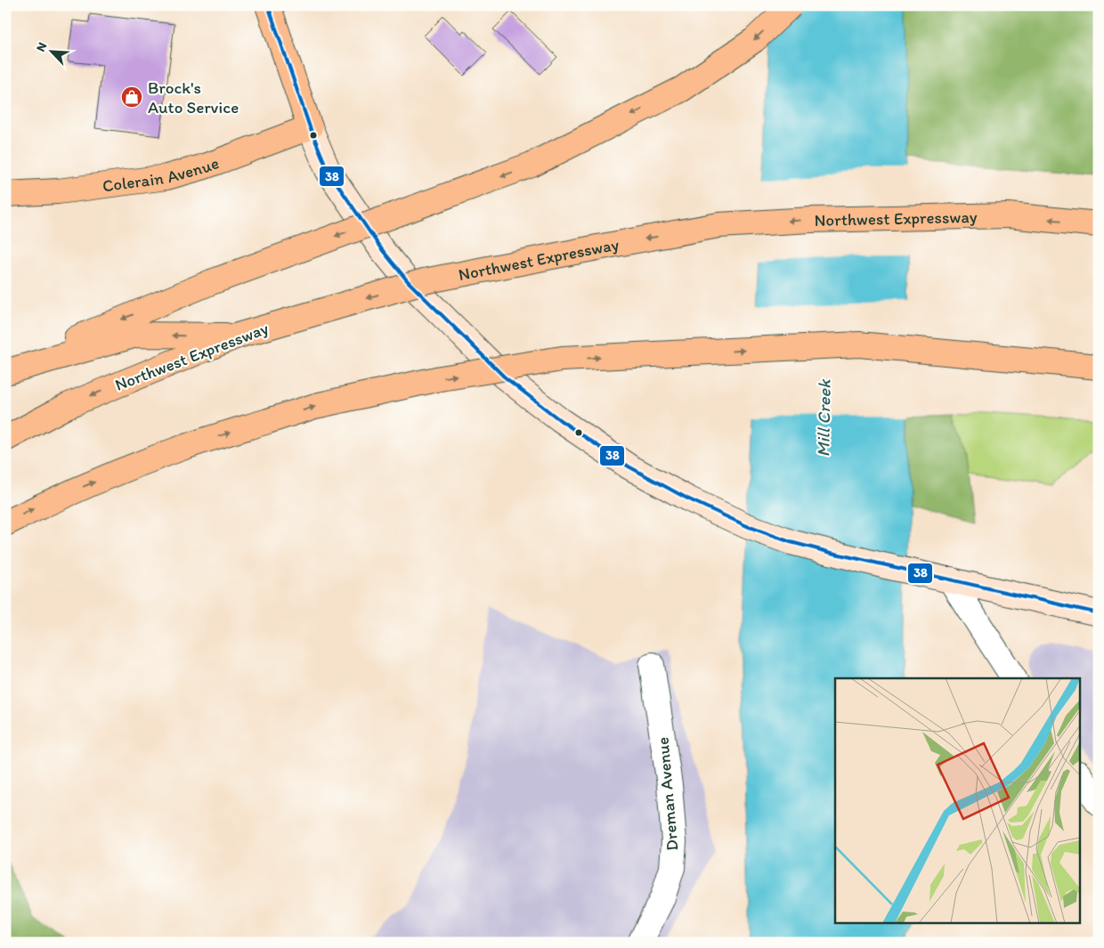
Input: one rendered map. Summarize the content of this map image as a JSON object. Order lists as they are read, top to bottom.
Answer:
{
  "streets": {
    "main road": ["Colerain Avenue", "Northwest Expressway"],
    "street": ["Dreman Avenue"]
  },
  "water": ["Mill Creek"],
  "places": {
    "shop": ["Brock's Auto Service"]
  },
  "lines": ["transit line 38"],
  "north": "top left"
}
